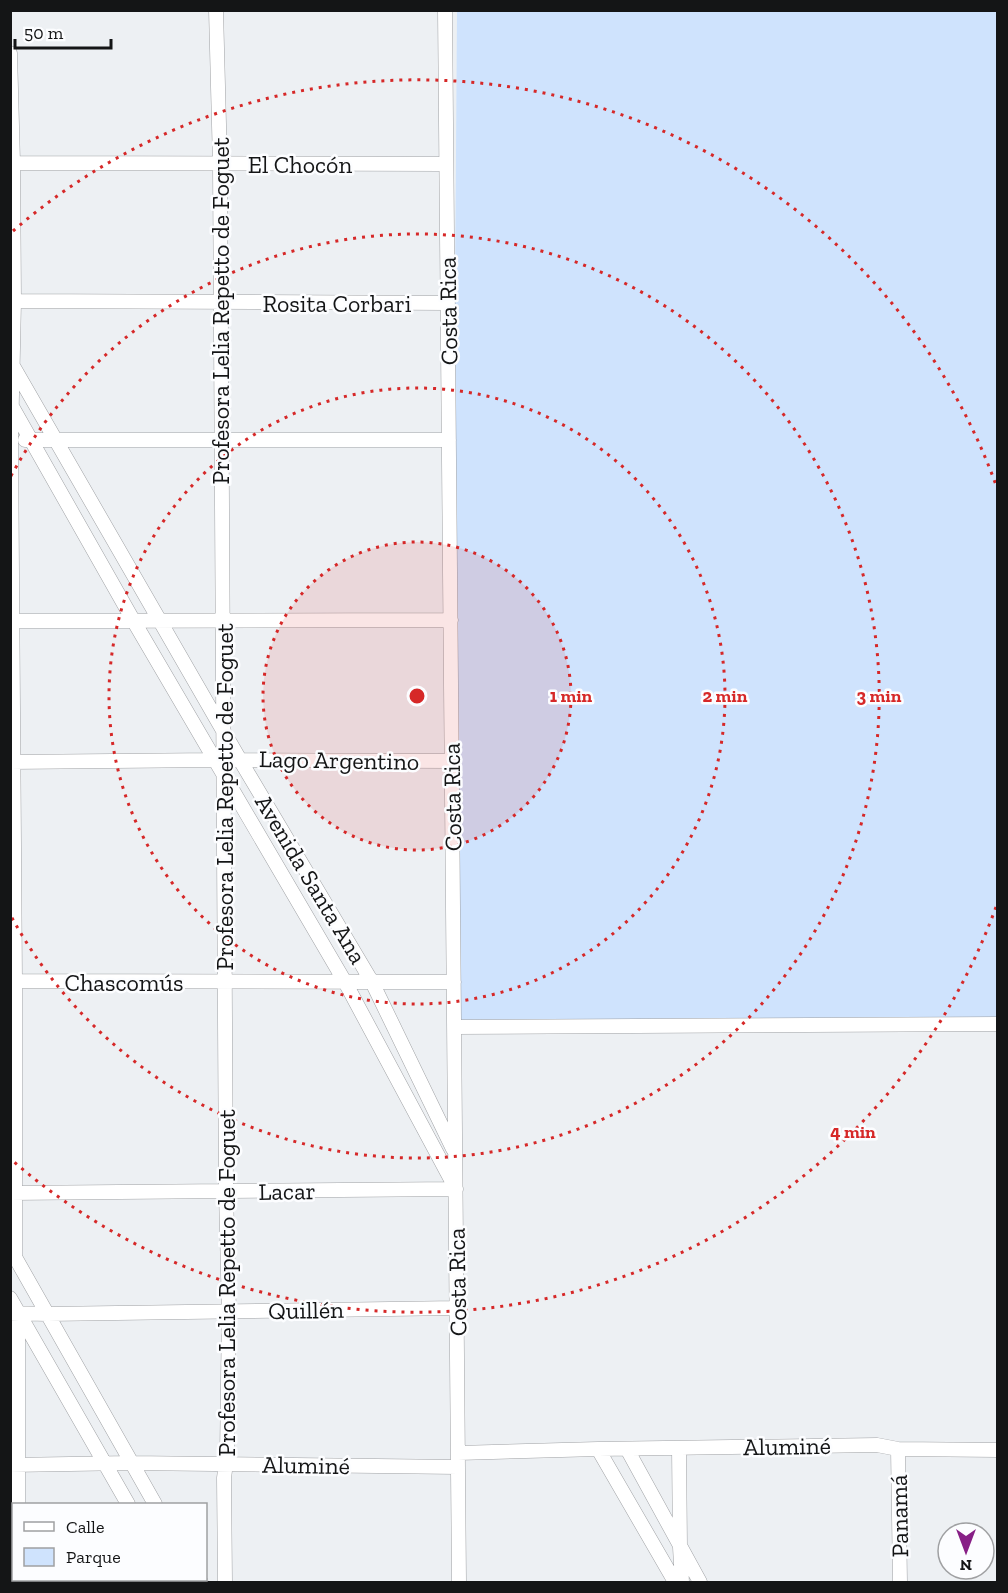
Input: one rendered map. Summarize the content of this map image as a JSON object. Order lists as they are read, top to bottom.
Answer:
{
  "streets": {
    "street": [
      "El Chocón",
      "Rosita Corbari",
      "Profesora Lelia Repetto de Foguet",
      "Costa Rica",
      "Lago Argentino",
      "Avenida Santa Ana",
      "Chascomús",
      "Lacar",
      "Quillén",
      "Aluminé",
      "Panamá"
    ]
  },
  "crossings": [
    ["El Chocón", "Profesora Lelia Repetto de Foguet"],
    ["El Chocón", "Costa Rica"],
    ["Rosita Corbari", "Profesora Lelia Repetto de Foguet"],
    ["Rosita Corbari", "Costa Rica"],
    ["Profesora Lelia Repetto de Foguet", "Lago Argentino"],
    ["Profesora Lelia Repetto de Foguet", "Avenida Santa Ana"],
    ["Profesora Lelia Repetto de Foguet", "Chascomús"],
    ["Profesora Lelia Repetto de Foguet", "Lacar"],
    ["Profesora Lelia Repetto de Foguet", "Quillén"],
    ["Profesora Lelia Repetto de Foguet", "Aluminé"],
    ["Costa Rica", "Lago Argentino"],
    ["Costa Rica", "Avenida Santa Ana"],
    ["Costa Rica", "Chascomús"],
    ["Costa Rica", "Lacar"],
    ["Costa Rica", "Quillén"],
    ["Costa Rica", "Aluminé"],
    ["Lago Argentino", "Avenida Santa Ana"],
    ["Avenida Santa Ana", "Chascomús"],
    ["Avenida Santa Ana", "Lacar"],
    ["Aluminé", "Panamá"]
  ],
  "legend": ["Calle", "Parque"],
  "scale_bar": "50 m",
  "north": "bottom",
  "rings": [
    "1 min",
    "2 min",
    "3 min",
    "4 min"
  ]
}
